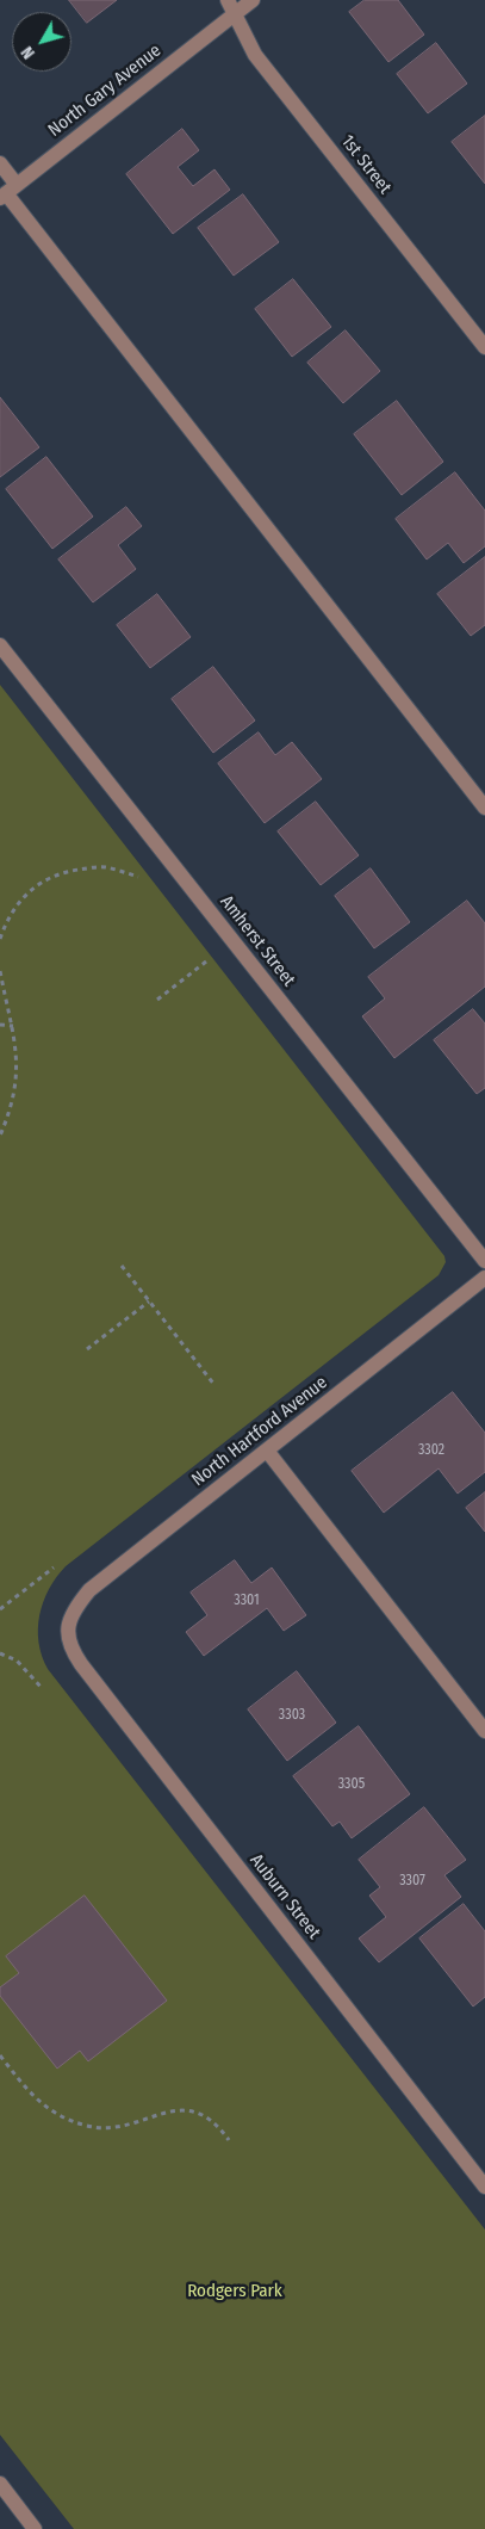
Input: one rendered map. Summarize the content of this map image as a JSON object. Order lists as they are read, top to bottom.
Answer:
{
  "streets": {
    "street": [
      "North Gary Avenue",
      "1st Street",
      "Amherst Street",
      "North Hartford Avenue",
      "Auburn Street"
    ]
  },
  "crossings": [
    ["North Gary Avenue", "1st Street"],
    ["North Hartford Avenue", "Auburn Street"]
  ],
  "parks": ["Rodgers Park"],
  "house_numbers": [
    "3302",
    "3301",
    "3303",
    "3305",
    "3307"
  ],
  "north": "bottom left"
}
